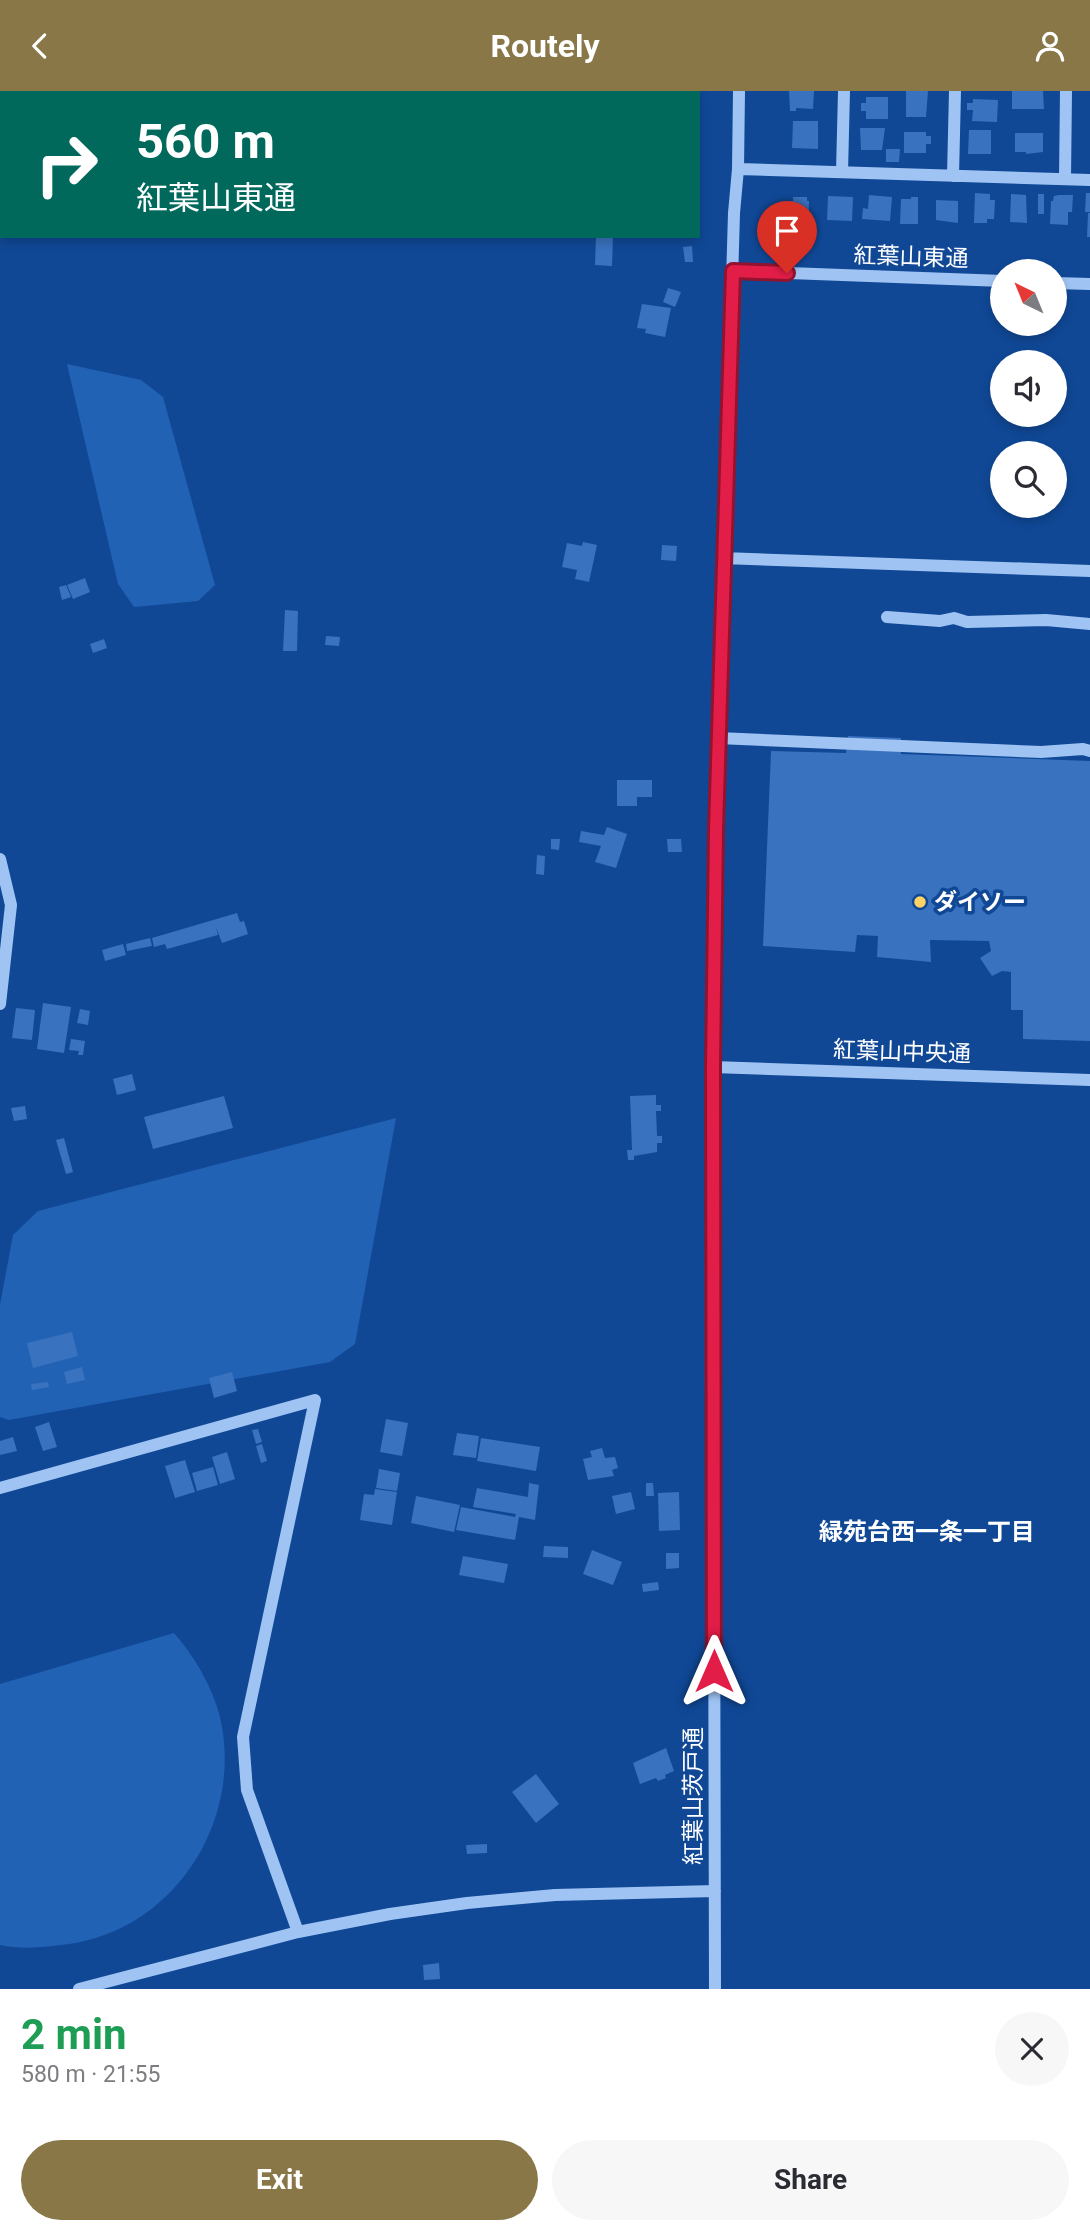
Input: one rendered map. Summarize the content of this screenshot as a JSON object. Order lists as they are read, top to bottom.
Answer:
{
  "streets": {
    "street": ["紅葉山東通", "紅葉山中央通", "紅葉山茨戸通"]
  },
  "crossings": [
    ["紅葉山東通", "紅葉山茨戸通"],
    ["紅葉山中央通", "紅葉山茨戸通"]
  ],
  "districts": ["緑苑台西一条一丁目"],
  "places": ["ダイソー"],
  "north": "top left",
  "page": {
    "header": "Routely",
    "turn": ["560 m", "紅葉山東通"],
    "heading": ["2 min", "580 m · 21:55"],
    "buttons": ["Exit", "Share"]
  }
}
